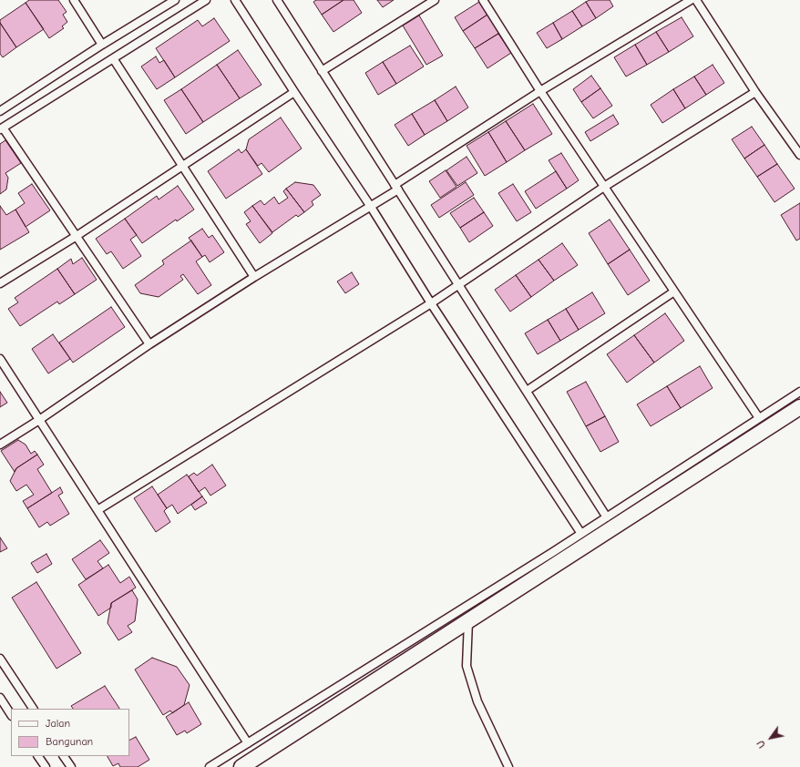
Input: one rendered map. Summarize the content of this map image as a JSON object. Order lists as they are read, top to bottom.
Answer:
{
  "legend": ["Jalan", "Bangunan"],
  "north": "bottom left"
}
